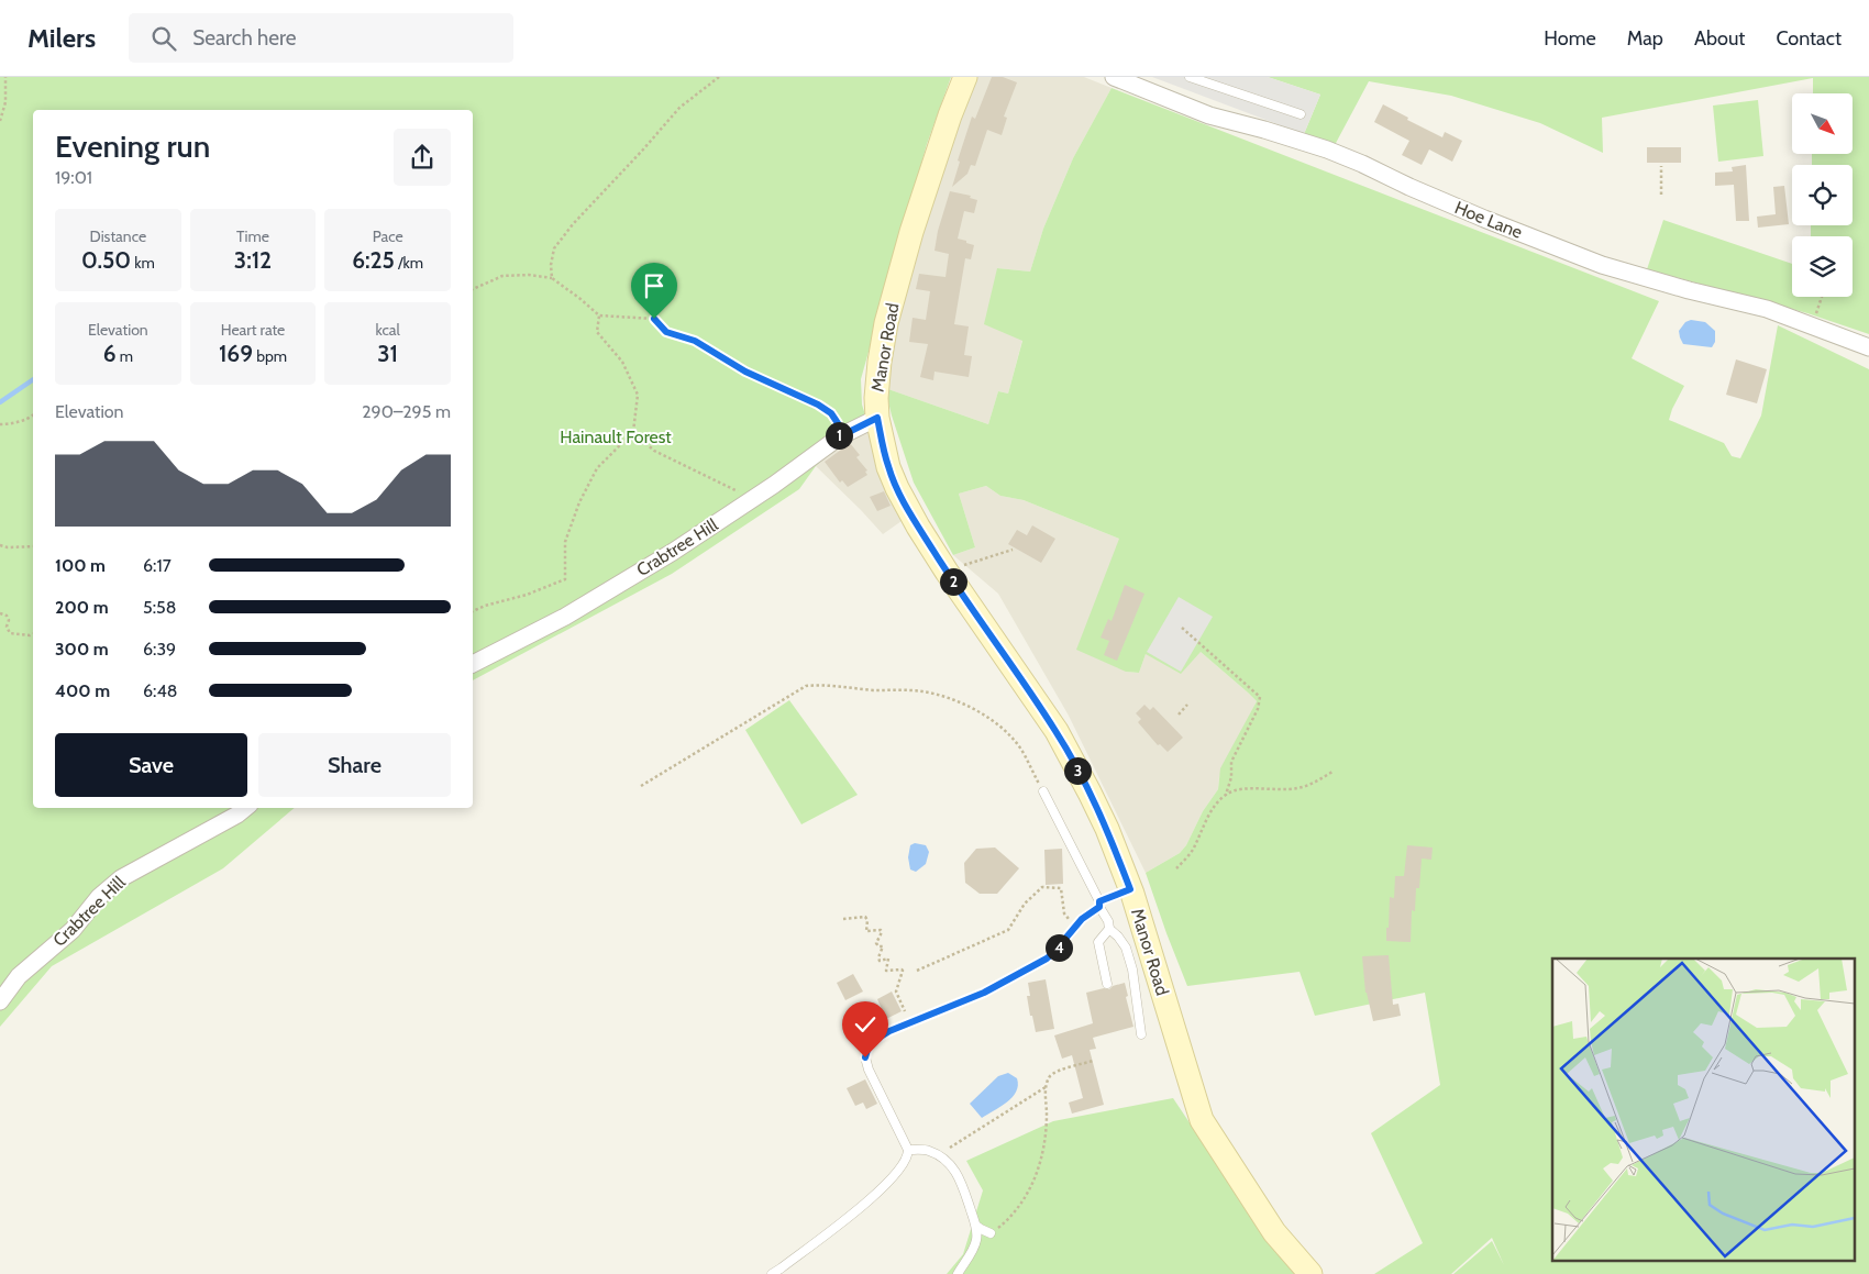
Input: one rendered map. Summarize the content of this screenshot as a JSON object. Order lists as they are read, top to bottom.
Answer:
{
  "streets": {
    "street": ["Hoe Lane", "Manor Road", "Crabtree Hill"]
  },
  "crossings": [
    ["Manor Road", "Crabtree Hill"]
  ],
  "parks": ["Hainault Forest"],
  "north": "bottom right",
  "page": {
    "header": "Milers",
    "search": "Search here",
    "nav": [
      "Home",
      "Map",
      "About",
      "Contact"
    ],
    "heading": ["Evening run", "19:01"],
    "stats": [
      ["Distance", "0.50 km"],
      ["Time", "3:12"],
      ["Pace", "6:25 /km"],
      ["Elevation", "6 m"],
      ["Heart rate", "169 bpm"],
      ["kcal", "31"]
    ],
    "chart": ["Elevation", "290–295 m"],
    "pins": [
      "1",
      "2",
      "3",
      "4"
    ],
    "list": [
      {
        "name": "100 m",
        "note": "6:17"
      },
      {
        "name": "200 m",
        "note": "5:58"
      },
      {
        "name": "300 m",
        "note": "6:39"
      },
      {
        "name": "400 m",
        "note": "6:48"
      }
    ],
    "buttons": ["Save", "Share"]
  }
}
